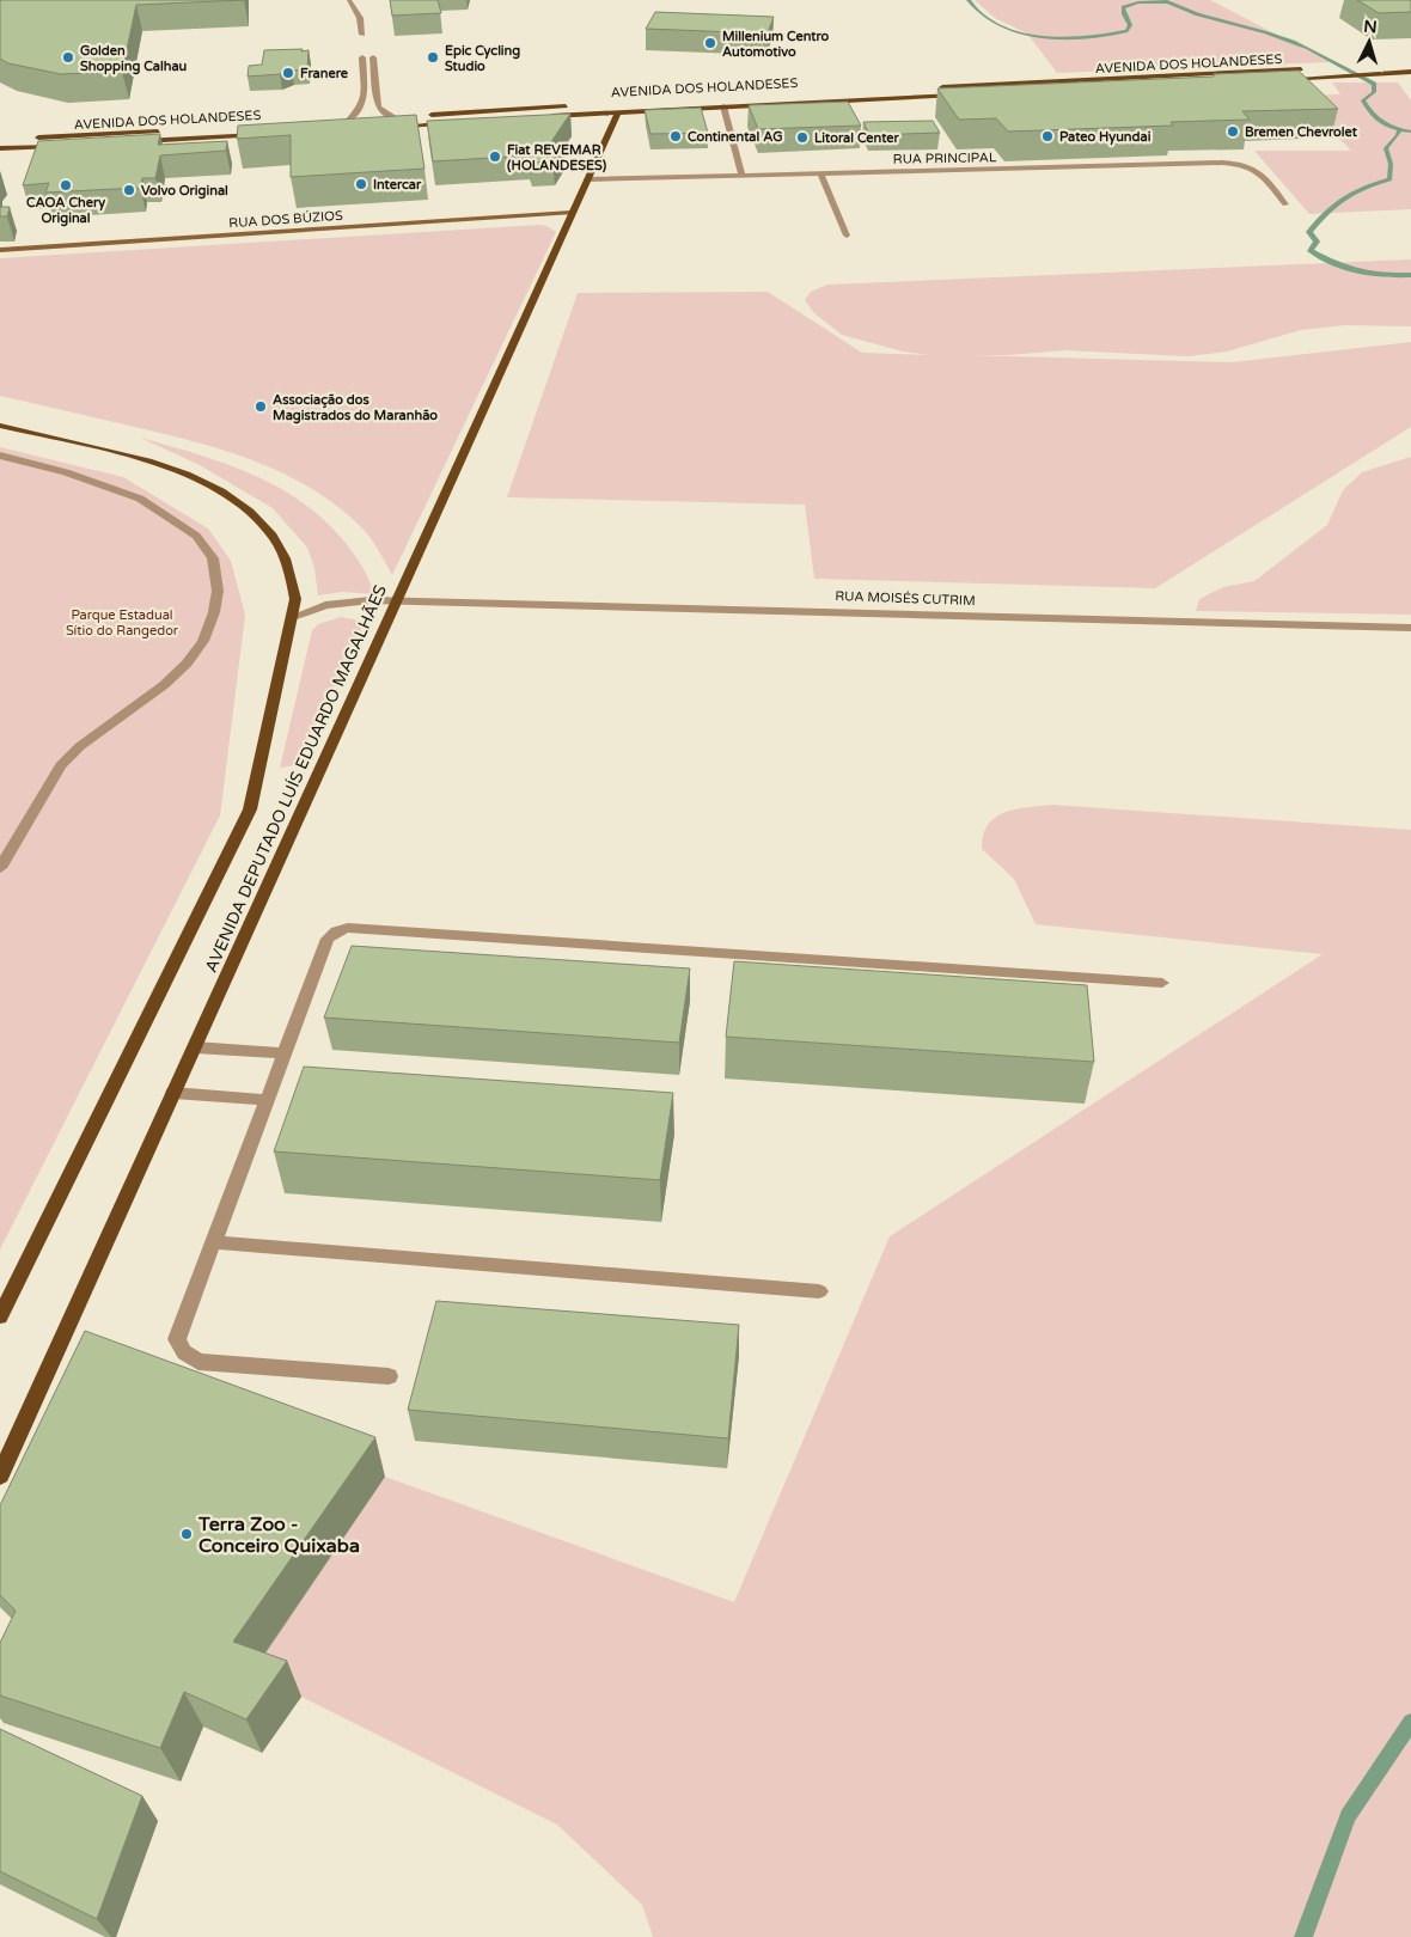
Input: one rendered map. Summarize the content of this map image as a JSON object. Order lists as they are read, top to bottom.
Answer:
{
  "streets": {
    "main road": ["AVENIDA DOS HOLANDESES", "RUA DOS BÚZIOS", "AVENIDA DEPUTADO LUÍS EDUARDO MAGALHÃES"],
    "street": ["RUA PRINCIPAL", "RUA MOISÉS CUTRIM"]
  },
  "crossings": [
    ["AVENIDA DOS HOLANDESES", "AVENIDA DEPUTADO LUÍS EDUARDO MAGALHÃES"],
    ["RUA PRINCIPAL", "AVENIDA DEPUTADO LUÍS EDUARDO MAGALHÃES"],
    ["RUA DOS BÚZIOS", "AVENIDA DEPUTADO LUÍS EDUARDO MAGALHÃES"],
    ["RUA MOISÉS CUTRIM", "AVENIDA DEPUTADO LUÍS EDUARDO MAGALHÃES"]
  ],
  "parks": ["Parque Estadual Sítio do Rangedor"],
  "places": [
    "Millenium Centro Automotivo",
    "Golden Shopping Calhau",
    "Epic Cycling Studio",
    "Franere",
    "Bremen Chevrolet",
    "Continental AG",
    "Pateo Hyundai",
    "Litoral Center",
    "Fiat REVEMAR (HOLANDESES)",
    "Intercar",
    "CAOA Chery Original",
    "Volvo Original",
    "Associação dos Magistrados do Maranhão",
    "Terra Zoo - Conceiro Quixaba"
  ],
  "north": "top"
}
